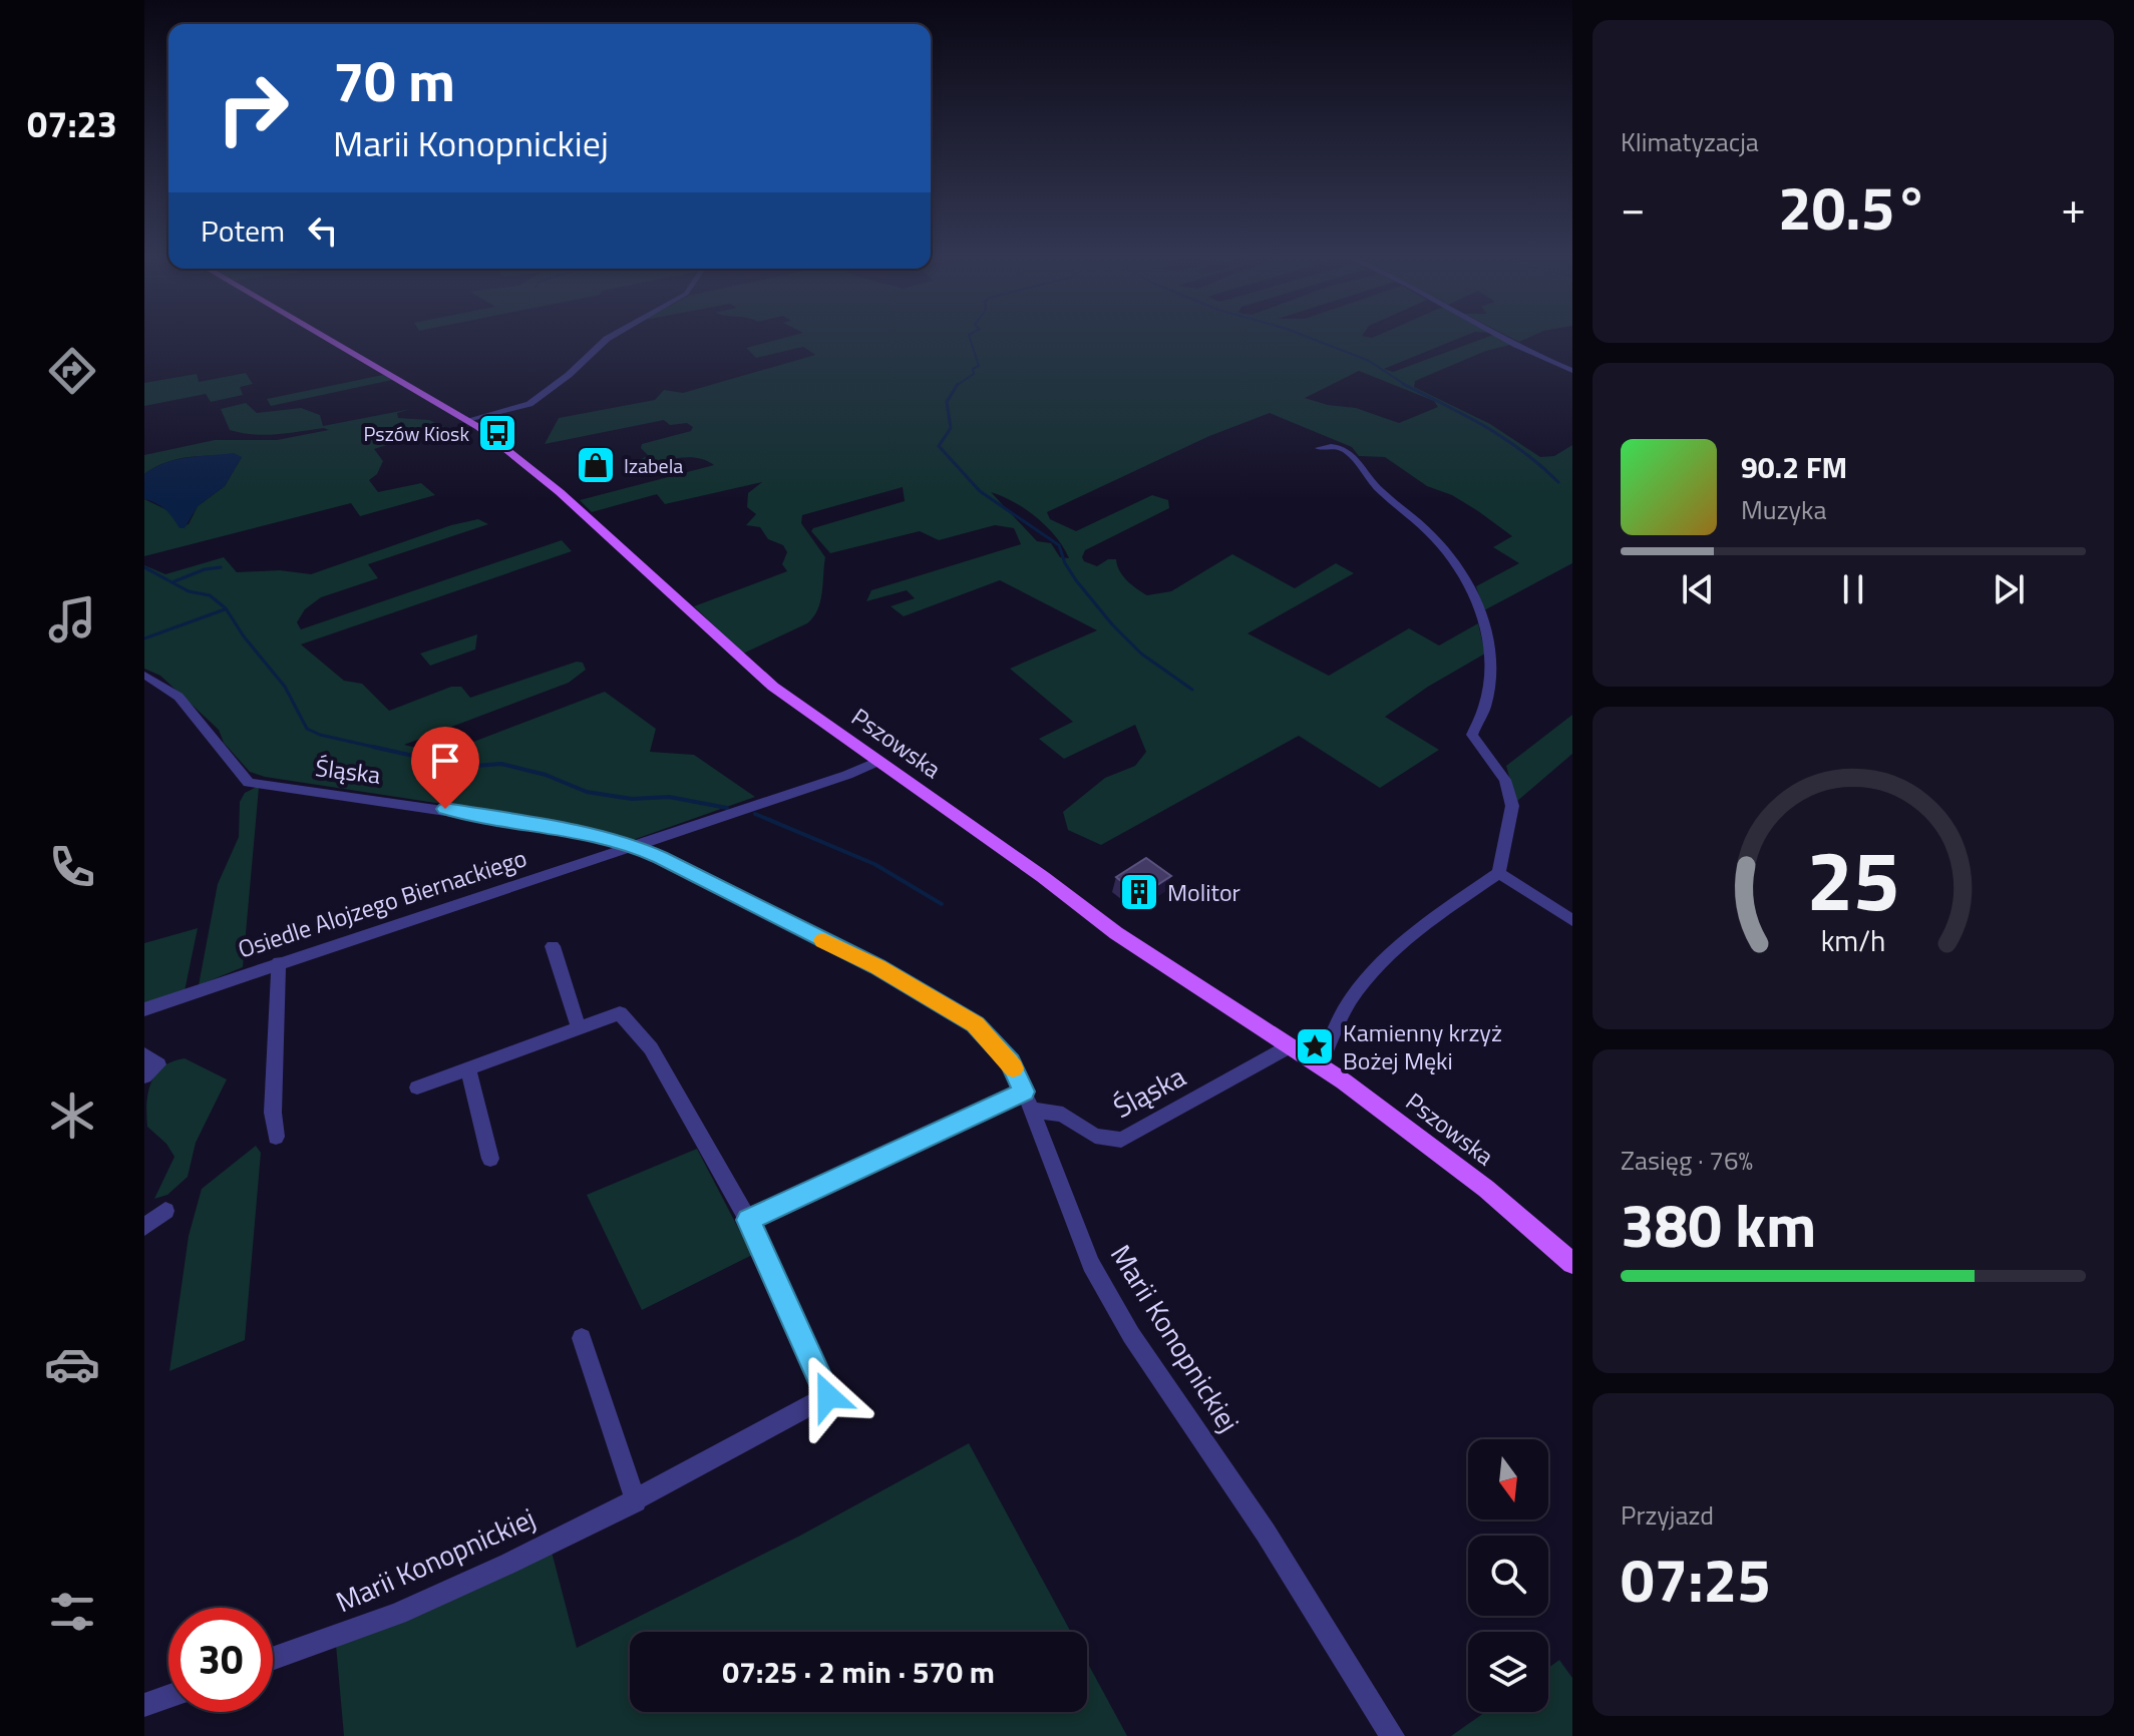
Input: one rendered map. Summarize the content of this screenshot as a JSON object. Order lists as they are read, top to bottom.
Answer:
{
  "streets": {
    "main road": ["Pszowska"],
    "street": ["Śląska", "Osiedle Alojzego Biernackiego", "Marii Konopnickiej"]
  },
  "crossings": [
    ["Pszowska", "Śląska"],
    ["Śląska", "Osiedle Alojzego Biernackiego"],
    ["Śląska", "Marii Konopnickiej"]
  ],
  "places": {
    "bus stop": ["Pszów Kiosk"],
    "shop": ["Izabela"],
    "building": ["Molitor"],
    "place": ["Kamienny krzyż Bożej Męki"]
  },
  "north": "bottom",
  "page": {
    "tabs": "07:23",
    "tile": [
      "Klimatyzacja",
      ["Zasięg · 76%", "380 km"],
      ["Przyjazd", "07:25"]
    ],
    "turn": ["70 m", "Marii Konopnickiej"],
    "heat": ["−", "20.5°", "+"],
    "then": "Potem",
    "song": ["90.2 FM", "Muzyka"],
    "limit": "30",
    "trip": "07:25 · 2 min · 570 m",
    "gauge": ["25", "km/h"]
  }
}
